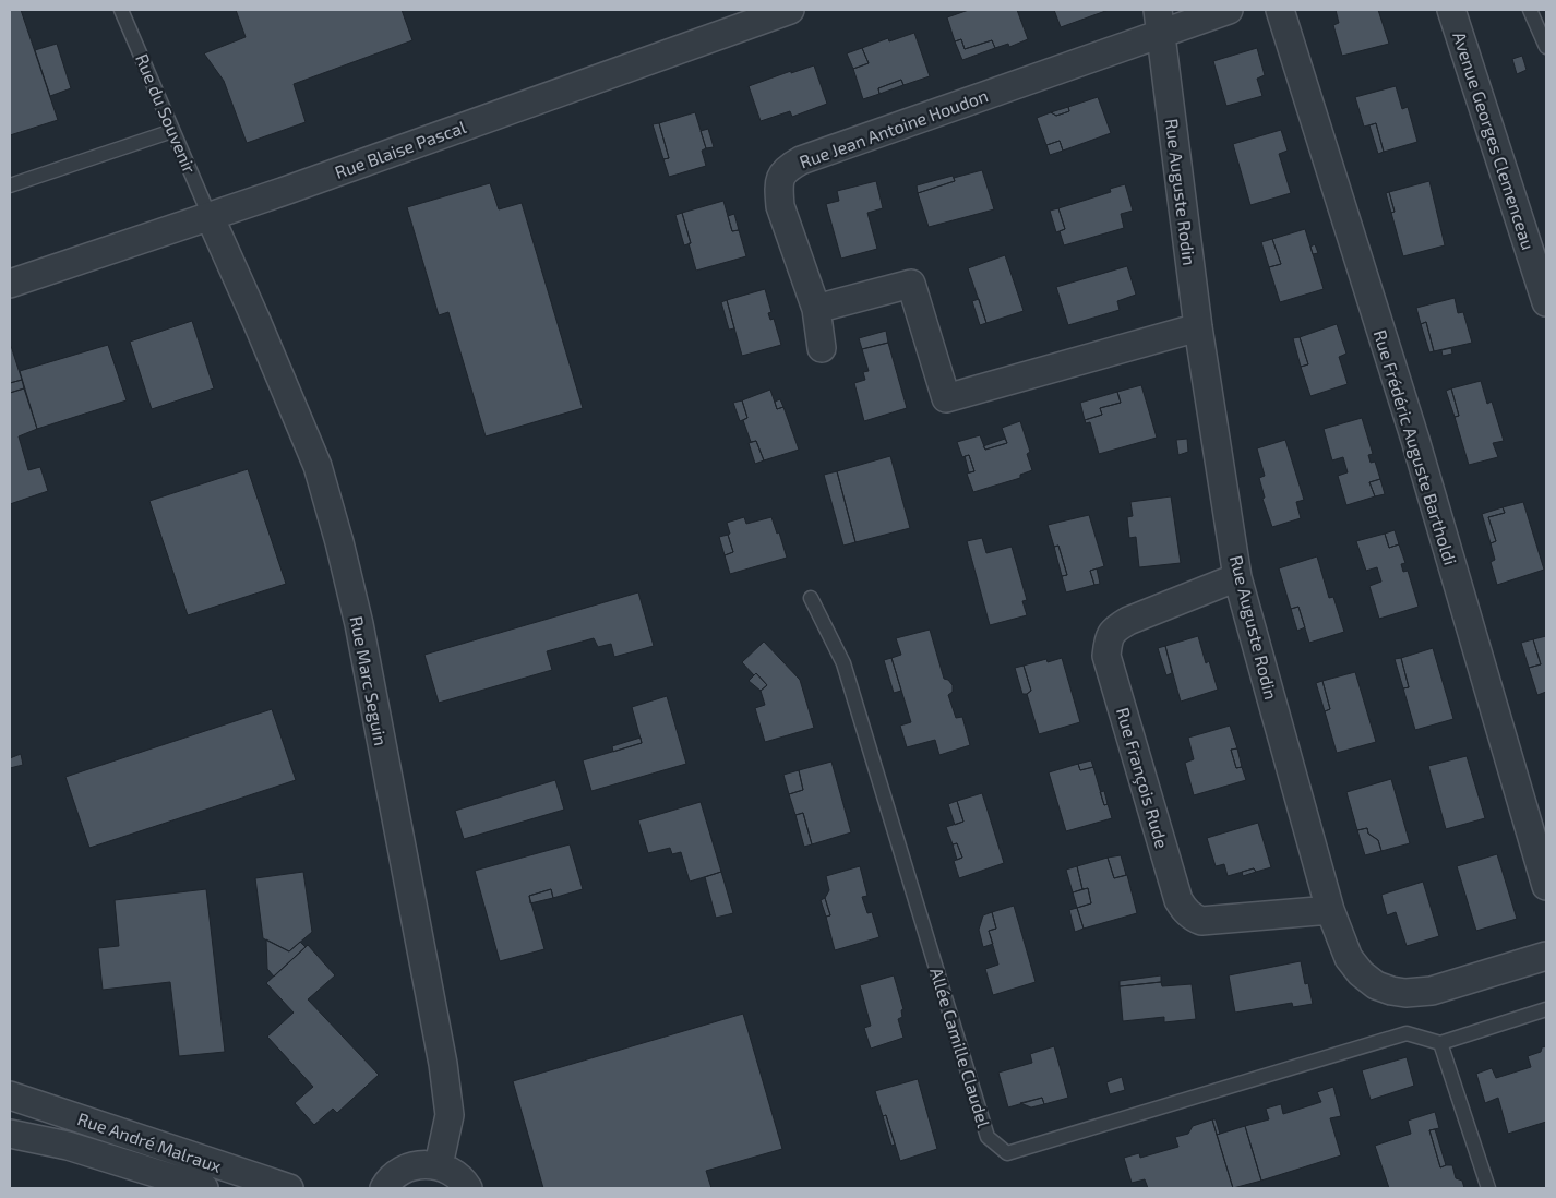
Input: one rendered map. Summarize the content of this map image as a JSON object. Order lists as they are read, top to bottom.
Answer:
{
  "streets": {
    "street": [
      "Rue Jean Antoine Houdon",
      "Avenue Georges Clemenceau",
      "Rue Blaise Pascal",
      "Rue Auguste Rodin",
      "Rue Frédéric Auguste Bartholdi",
      "Rue Marc Seguin",
      "Rue François Rude",
      "Rue André Malraux"
    ],
    "lane": ["Rue du Souvenir", "Allée Camille Claudel"]
  },
  "crossings": [
    ["Rue du Souvenir", "Rue Blaise Pascal"],
    ["Rue du Souvenir", "Rue Marc Seguin"],
    ["Rue Jean Antoine Houdon", "Rue Auguste Rodin"],
    ["Rue Blaise Pascal", "Rue Marc Seguin"],
    ["Rue Auguste Rodin", "Rue François Rude"]
  ]
}
